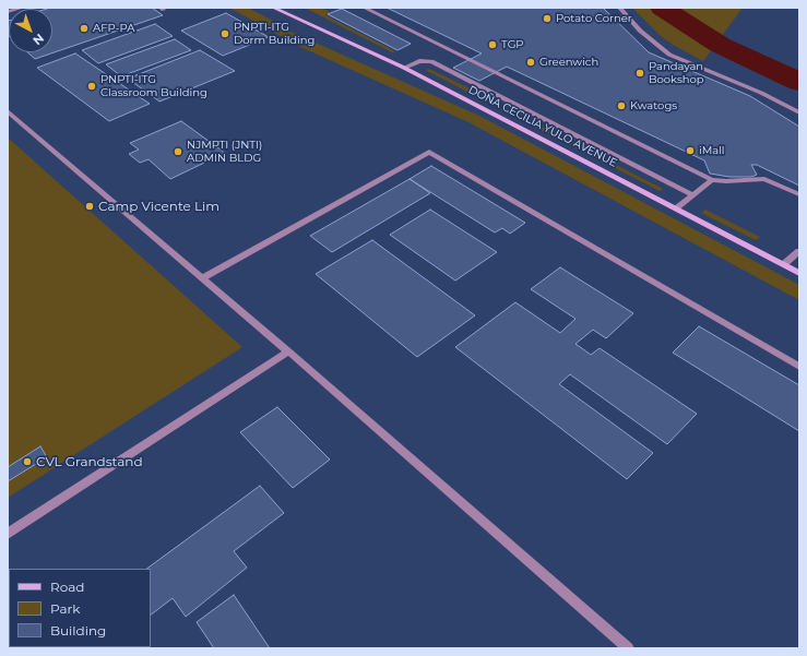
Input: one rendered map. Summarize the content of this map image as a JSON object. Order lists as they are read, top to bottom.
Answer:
{
  "streets": {
    "main road": ["DOÑA CECILIA YULO AVENUE"]
  },
  "places": [
    "Potato Corner",
    "AFP-PA",
    "PNPTI-ITG Dorm Building",
    "TGP",
    "Greenwich",
    "Pandayan Bookshop",
    "PNPTI-ITG Classroom Building",
    "Kwatogs",
    "iMall",
    "NJMPTI (JNTI) ADMIN BLDG",
    "Camp Vicente Lim",
    "CVL Grandstand"
  ],
  "legend": ["Road", "Park", "Building"],
  "north": "bottom right"
}
